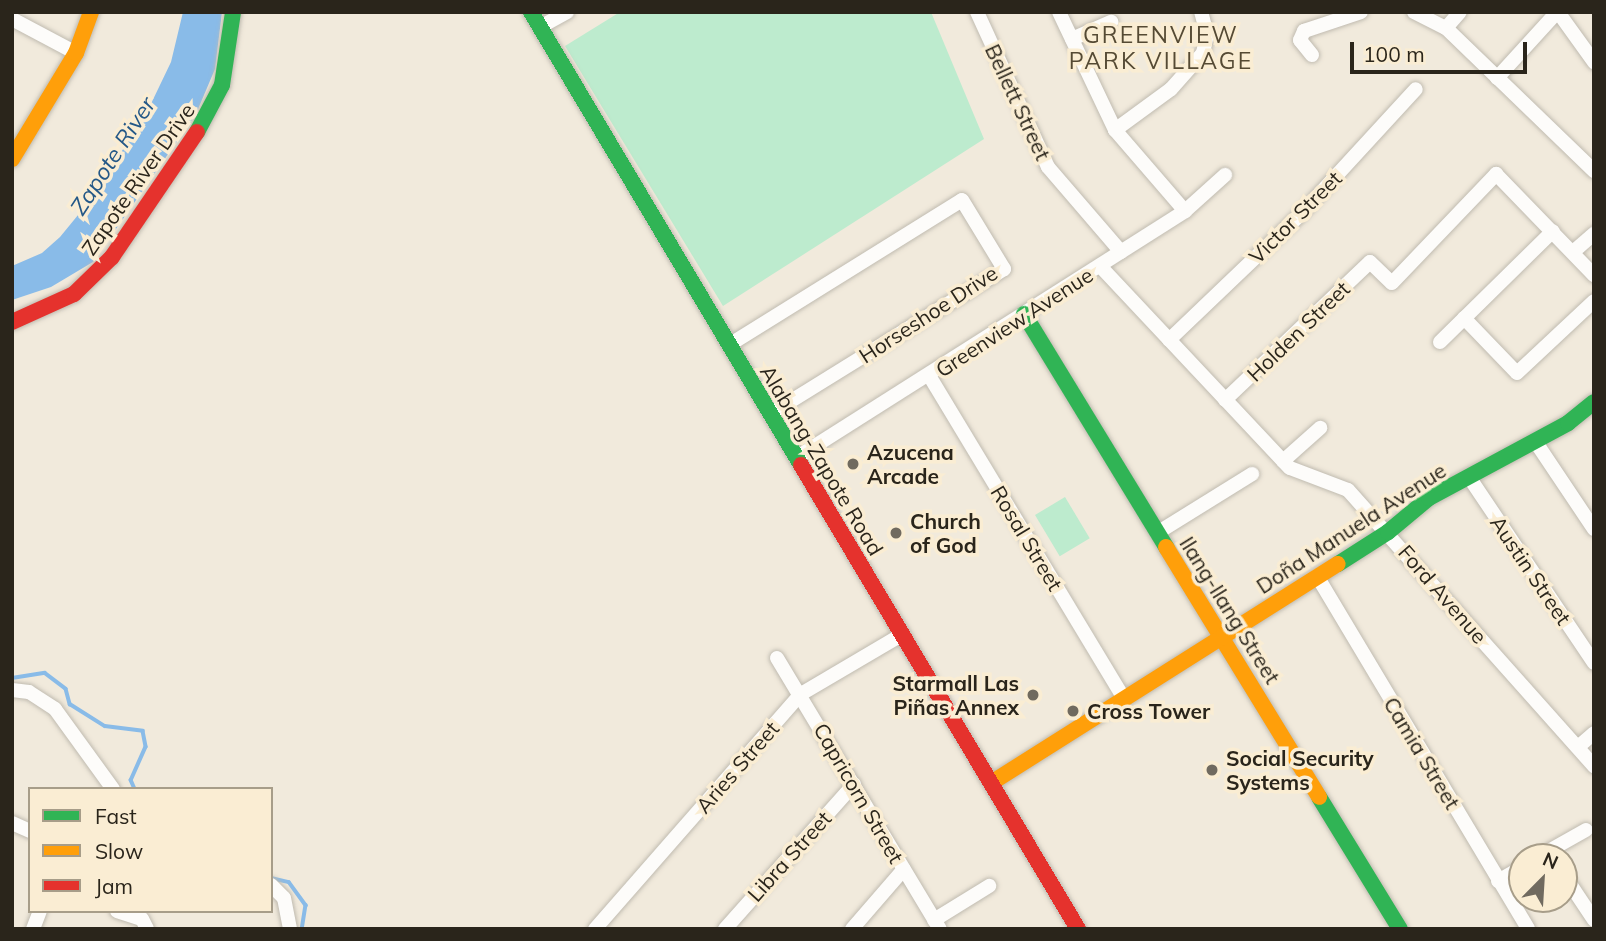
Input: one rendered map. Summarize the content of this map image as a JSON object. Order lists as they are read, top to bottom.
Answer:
{
  "streets": {
    "main road": [
      "Zapote River Drive",
      "Alabang-Zapote Road",
      "Doña Manuela Avenue",
      "Ilang-Ilang Street"
    ],
    "street": [
      "Bellett Street",
      "Victor Street",
      "Horseshoe Drive",
      "Greenview Avenue",
      "Holden Street",
      "Rosal Street",
      "Austin Street",
      "Ford Avenue",
      "Camia Street",
      "Aries Street",
      "Capricorn Street",
      "Libra Street"
    ]
  },
  "crossings": [
    ["Bellett Street", "Greenview Avenue"],
    ["Victor Street", "Ford Avenue"],
    ["Horseshoe Drive", "Alabang-Zapote Road"],
    ["Greenview Avenue", "Alabang-Zapote Road"],
    ["Greenview Avenue", "Rosal Street"],
    ["Greenview Avenue", "Ford Avenue"],
    ["Greenview Avenue", "Ilang-Ilang Street"],
    ["Holden Street", "Ford Avenue"],
    ["Alabang-Zapote Road", "Doña Manuela Avenue"],
    ["Alabang-Zapote Road", "Aries Street"],
    ["Doña Manuela Avenue", "Rosal Street"],
    ["Doña Manuela Avenue", "Austin Street"],
    ["Doña Manuela Avenue", "Ford Avenue"],
    ["Doña Manuela Avenue", "Ilang-Ilang Street"],
    ["Doña Manuela Avenue", "Camia Street"],
    ["Aries Street", "Capricorn Street"],
    ["Capricorn Street", "Libra Street"]
  ],
  "districts": ["GREENVIEW PARK VILLAGE"],
  "water": ["Zapote River"],
  "places": [
    "Azucena Arcade",
    "Church of God",
    "Starmall Las Piñas Annex",
    "Cross Tower",
    "Social Security Systems"
  ],
  "legend": ["Fast", "Slow", "Jam"],
  "scale_bar": "100 m",
  "north": "top right"
}
